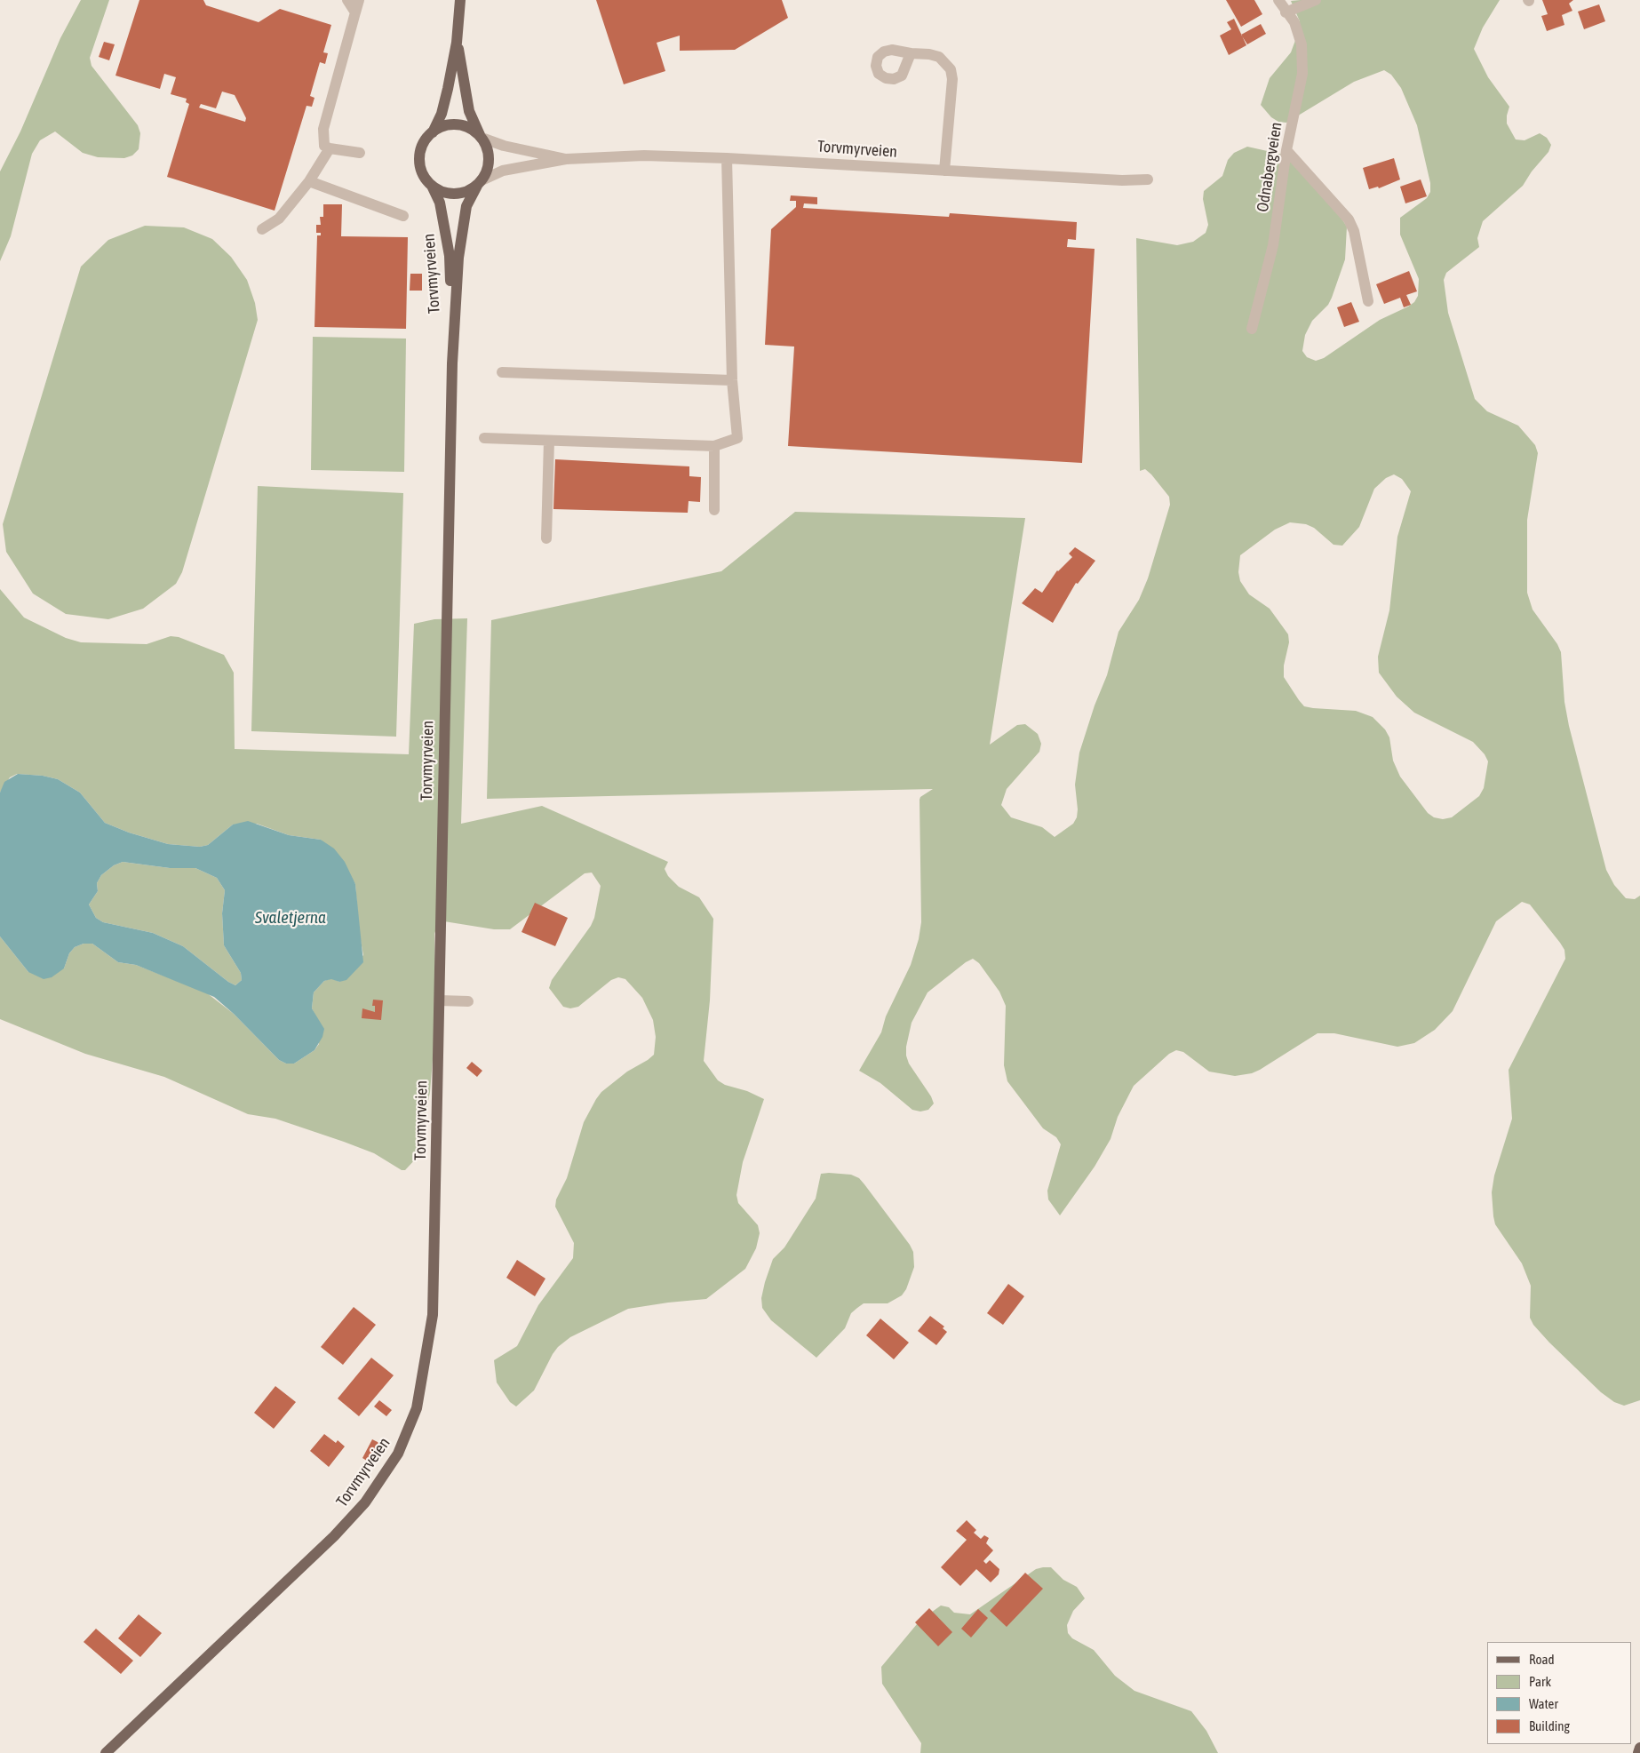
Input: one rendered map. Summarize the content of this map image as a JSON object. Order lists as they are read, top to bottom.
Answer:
{
  "streets": {
    "main road": ["Torvmyrveien"],
    "street": ["Odnabergveien"]
  },
  "water": ["Svaletjerna"],
  "legend": [
    "Road",
    "Park",
    "Water",
    "Building"
  ]
}
